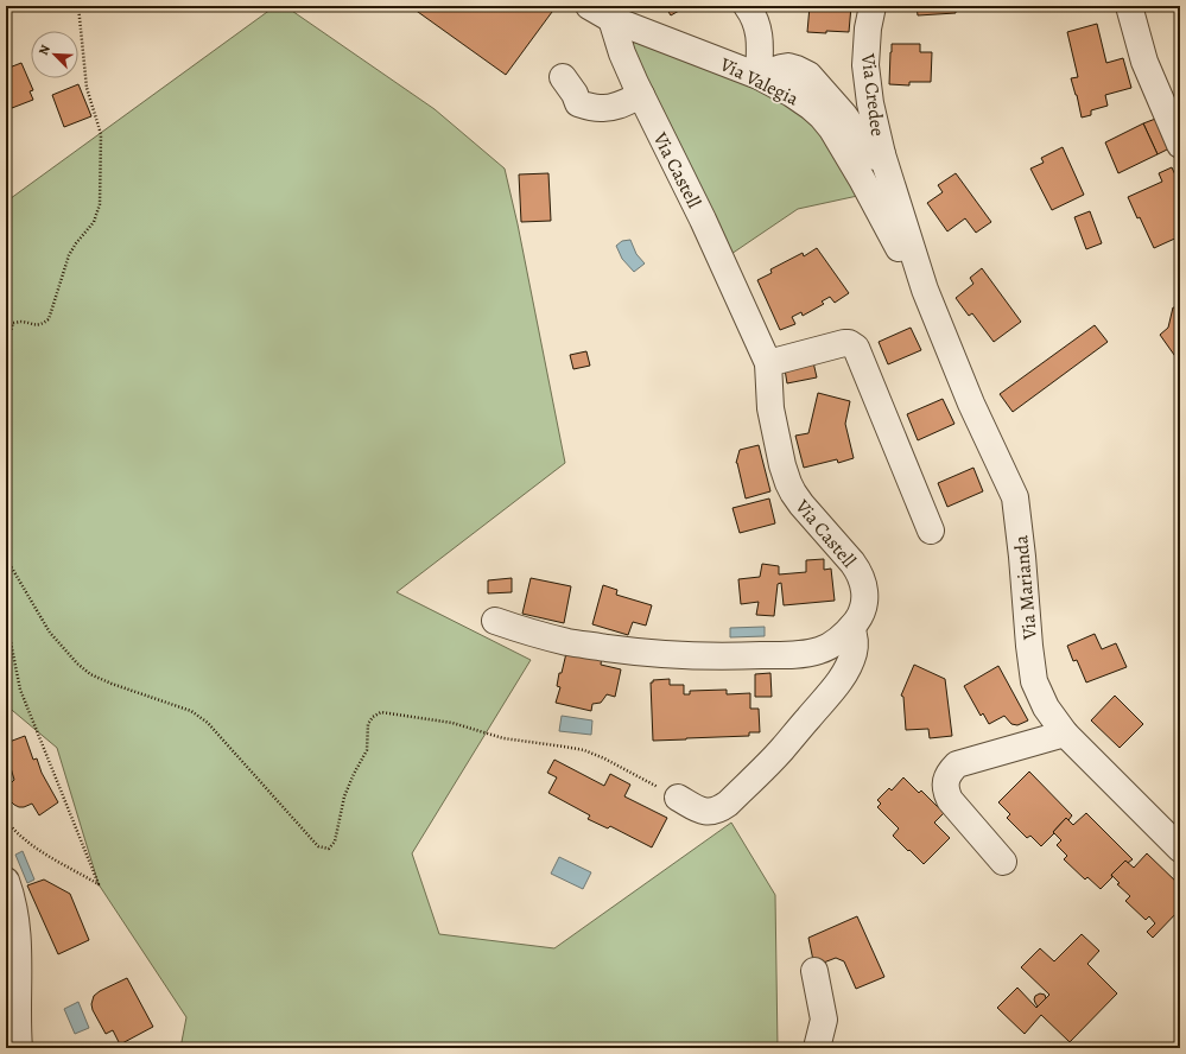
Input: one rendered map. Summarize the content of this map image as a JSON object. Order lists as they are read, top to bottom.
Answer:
{
  "streets": {
    "street": [
      "Via Valegia",
      "Via Credee",
      "Via Castell",
      "Via Marianda"
    ]
  },
  "crossings": [
    ["Via Valegia", "Via Credee"],
    ["Via Valegia", "Via Castell"],
    ["Via Valegia", "Via Marianda"],
    ["Via Credee", "Via Marianda"]
  ],
  "north": "top left"
}
